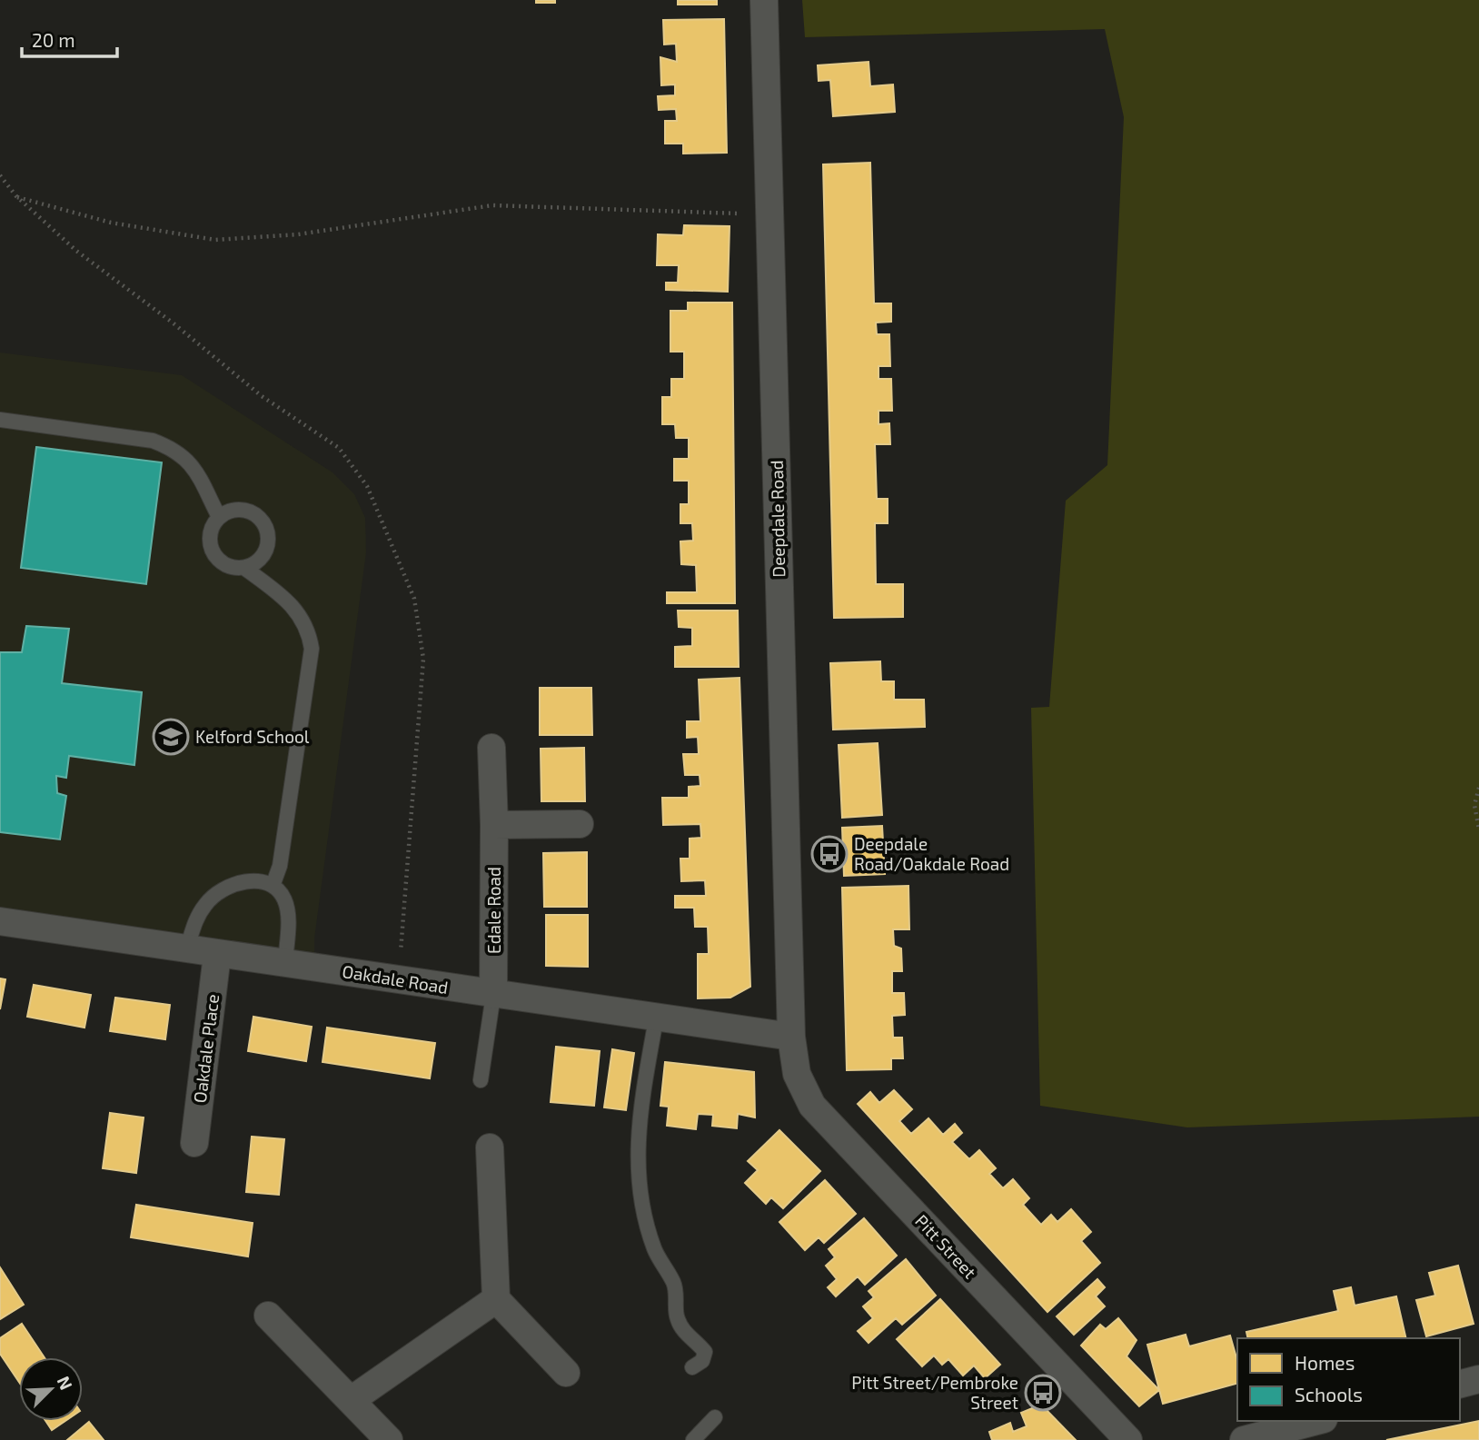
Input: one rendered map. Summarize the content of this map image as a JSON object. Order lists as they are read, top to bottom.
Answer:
{
  "streets": {
    "street": [
      "Deepdale Road",
      "Edale Road",
      "Oakdale Road",
      "Oakdale Place",
      "Pitt Street"
    ]
  },
  "crossings": [
    ["Deepdale Road", "Oakdale Road"],
    ["Deepdale Road", "Pitt Street"],
    ["Edale Road", "Oakdale Road"],
    ["Oakdale Road", "Oakdale Place"],
    ["Oakdale Road", "Pitt Street"]
  ],
  "places": {
    "school or university": ["Kelford School"],
    "bus stop": ["Deepdale Road/Oakdale Road", "Pitt Street/Pembroke Street"]
  },
  "legend": ["Homes", "Schools"],
  "scale_bar": "20 m",
  "north": "top right"
}
